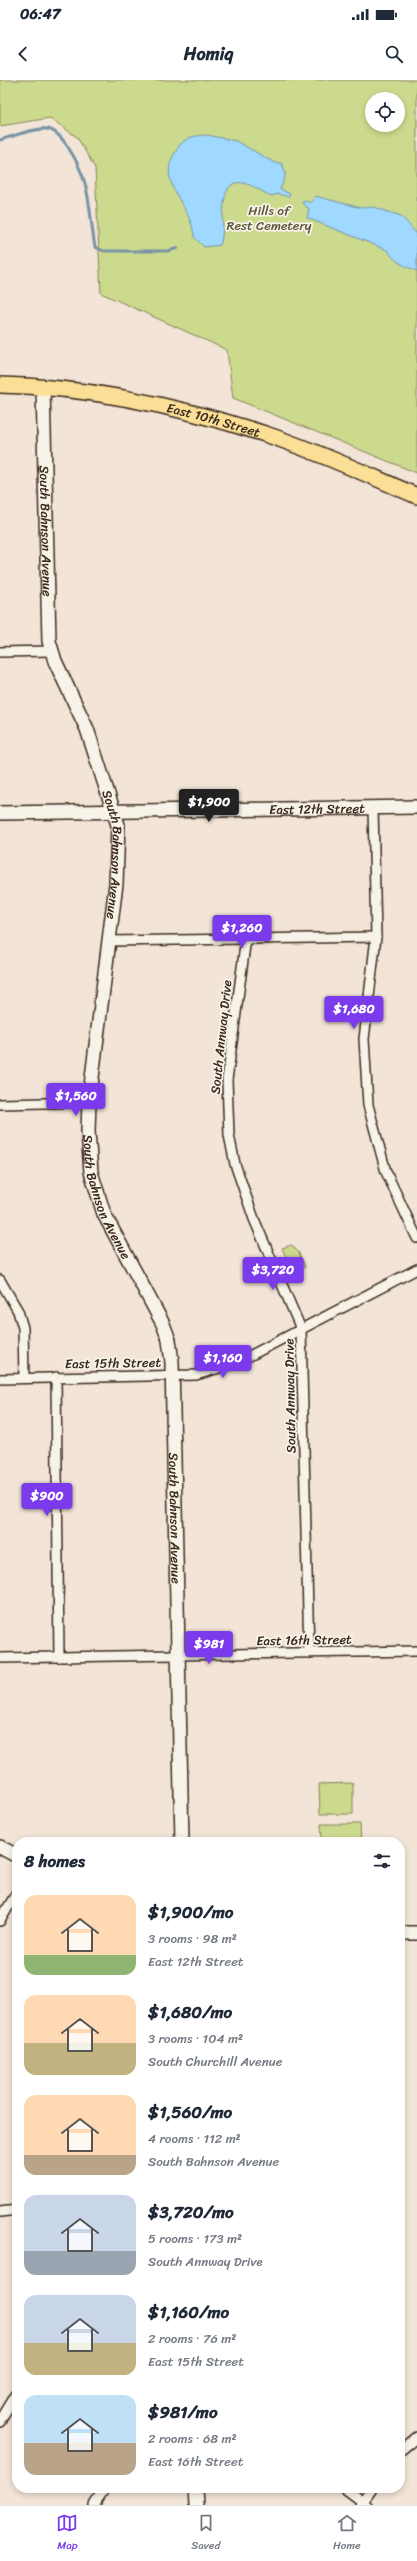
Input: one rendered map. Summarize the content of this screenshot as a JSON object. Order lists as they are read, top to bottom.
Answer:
{
  "streets": {
    "main road": ["East 10th Street"],
    "street": [
      "South Bahnson Avenue",
      "East 12th Street",
      "South Annway Drive",
      "East 15th Street",
      "East 16th Street"
    ]
  },
  "crossings": [
    ["East 10th Street", "South Bahnson Avenue"],
    ["South Bahnson Avenue", "East 12th Street"],
    ["South Bahnson Avenue", "East 15th Street"],
    ["South Bahnson Avenue", "East 16th Street"],
    ["South Annway Drive", "East 15th Street"],
    ["South Annway Drive", "East 16th Street"]
  ],
  "parks": ["Hills of Rest Cemetery"],
  "page": {
    "status": "06:47",
    "header": "Homiq",
    "price": [
      "$1,900",
      "$1,260",
      "$1,680",
      "$1,560",
      "$3,720",
      "$1,160",
      "$900",
      "$981"
    ],
    "heading": "8 homes",
    "list": [
      {
        "name": "$1,900/mo",
        "note": "3 rooms · 98 m² · East 12th Street"
      },
      {
        "name": "$1,680/mo",
        "note": "3 rooms · 104 m² · South Churchill Avenue"
      },
      {
        "name": "$1,560/mo",
        "note": "4 rooms · 112 m² · South Bahnson Avenue"
      },
      {
        "name": "$3,720/mo",
        "note": "5 rooms · 173 m² · South Annway Drive"
      },
      {
        "name": "$1,160/mo",
        "note": "2 rooms · 76 m² · East 15th Street"
      },
      {
        "name": "$981/mo",
        "note": "2 rooms · 68 m² · East 16th Street"
      }
    ],
    "tabs": ["Map", "Saved", "Home"]
  }
}
